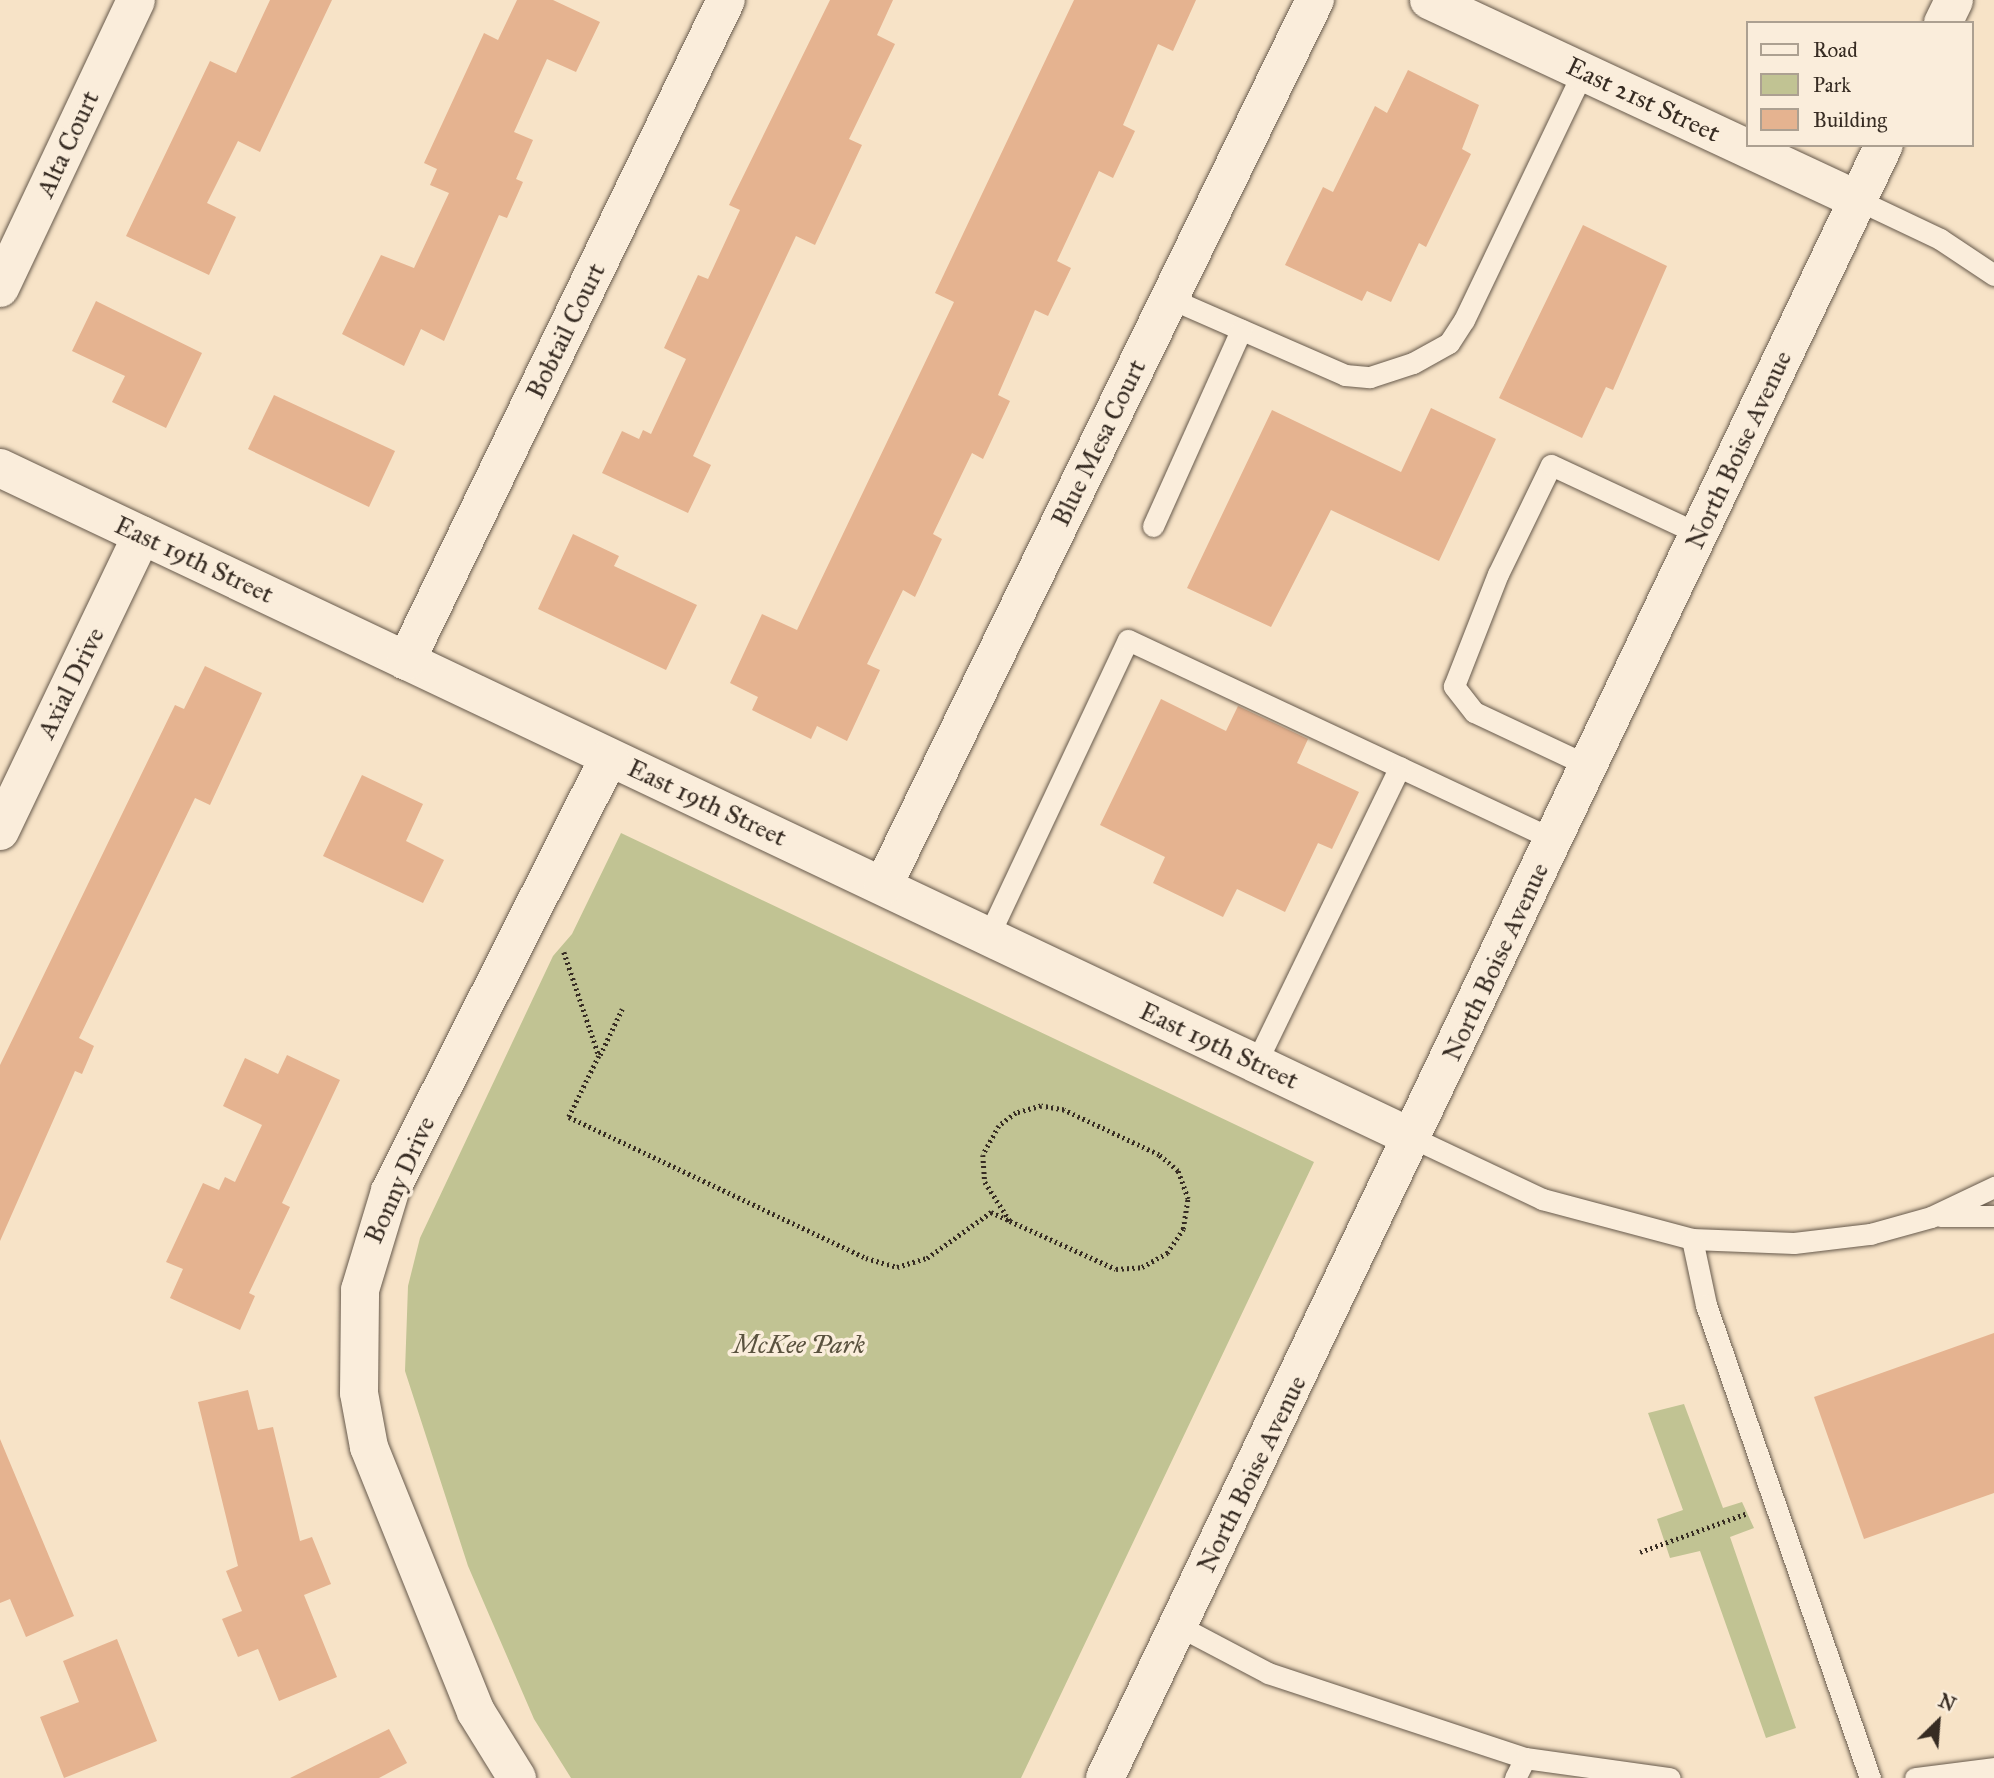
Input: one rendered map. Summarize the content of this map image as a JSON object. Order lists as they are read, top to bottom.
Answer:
{
  "streets": {
    "street": [
      "East 21st Street",
      "Alta Court",
      "Bobtail Court",
      "Blue Mesa Court",
      "North Boise Avenue",
      "East 19th Street",
      "Axial Drive",
      "Bonny Drive"
    ]
  },
  "crossings": [
    ["East 21st Street", "North Boise Avenue"],
    ["Bobtail Court", "East 19th Street"],
    ["Blue Mesa Court", "East 19th Street"],
    ["North Boise Avenue", "East 19th Street"],
    ["East 19th Street", "Axial Drive"],
    ["East 19th Street", "Bonny Drive"]
  ],
  "parks": ["McKee Park"],
  "legend": ["Road", "Park", "Building"],
  "north": "top right"
}
